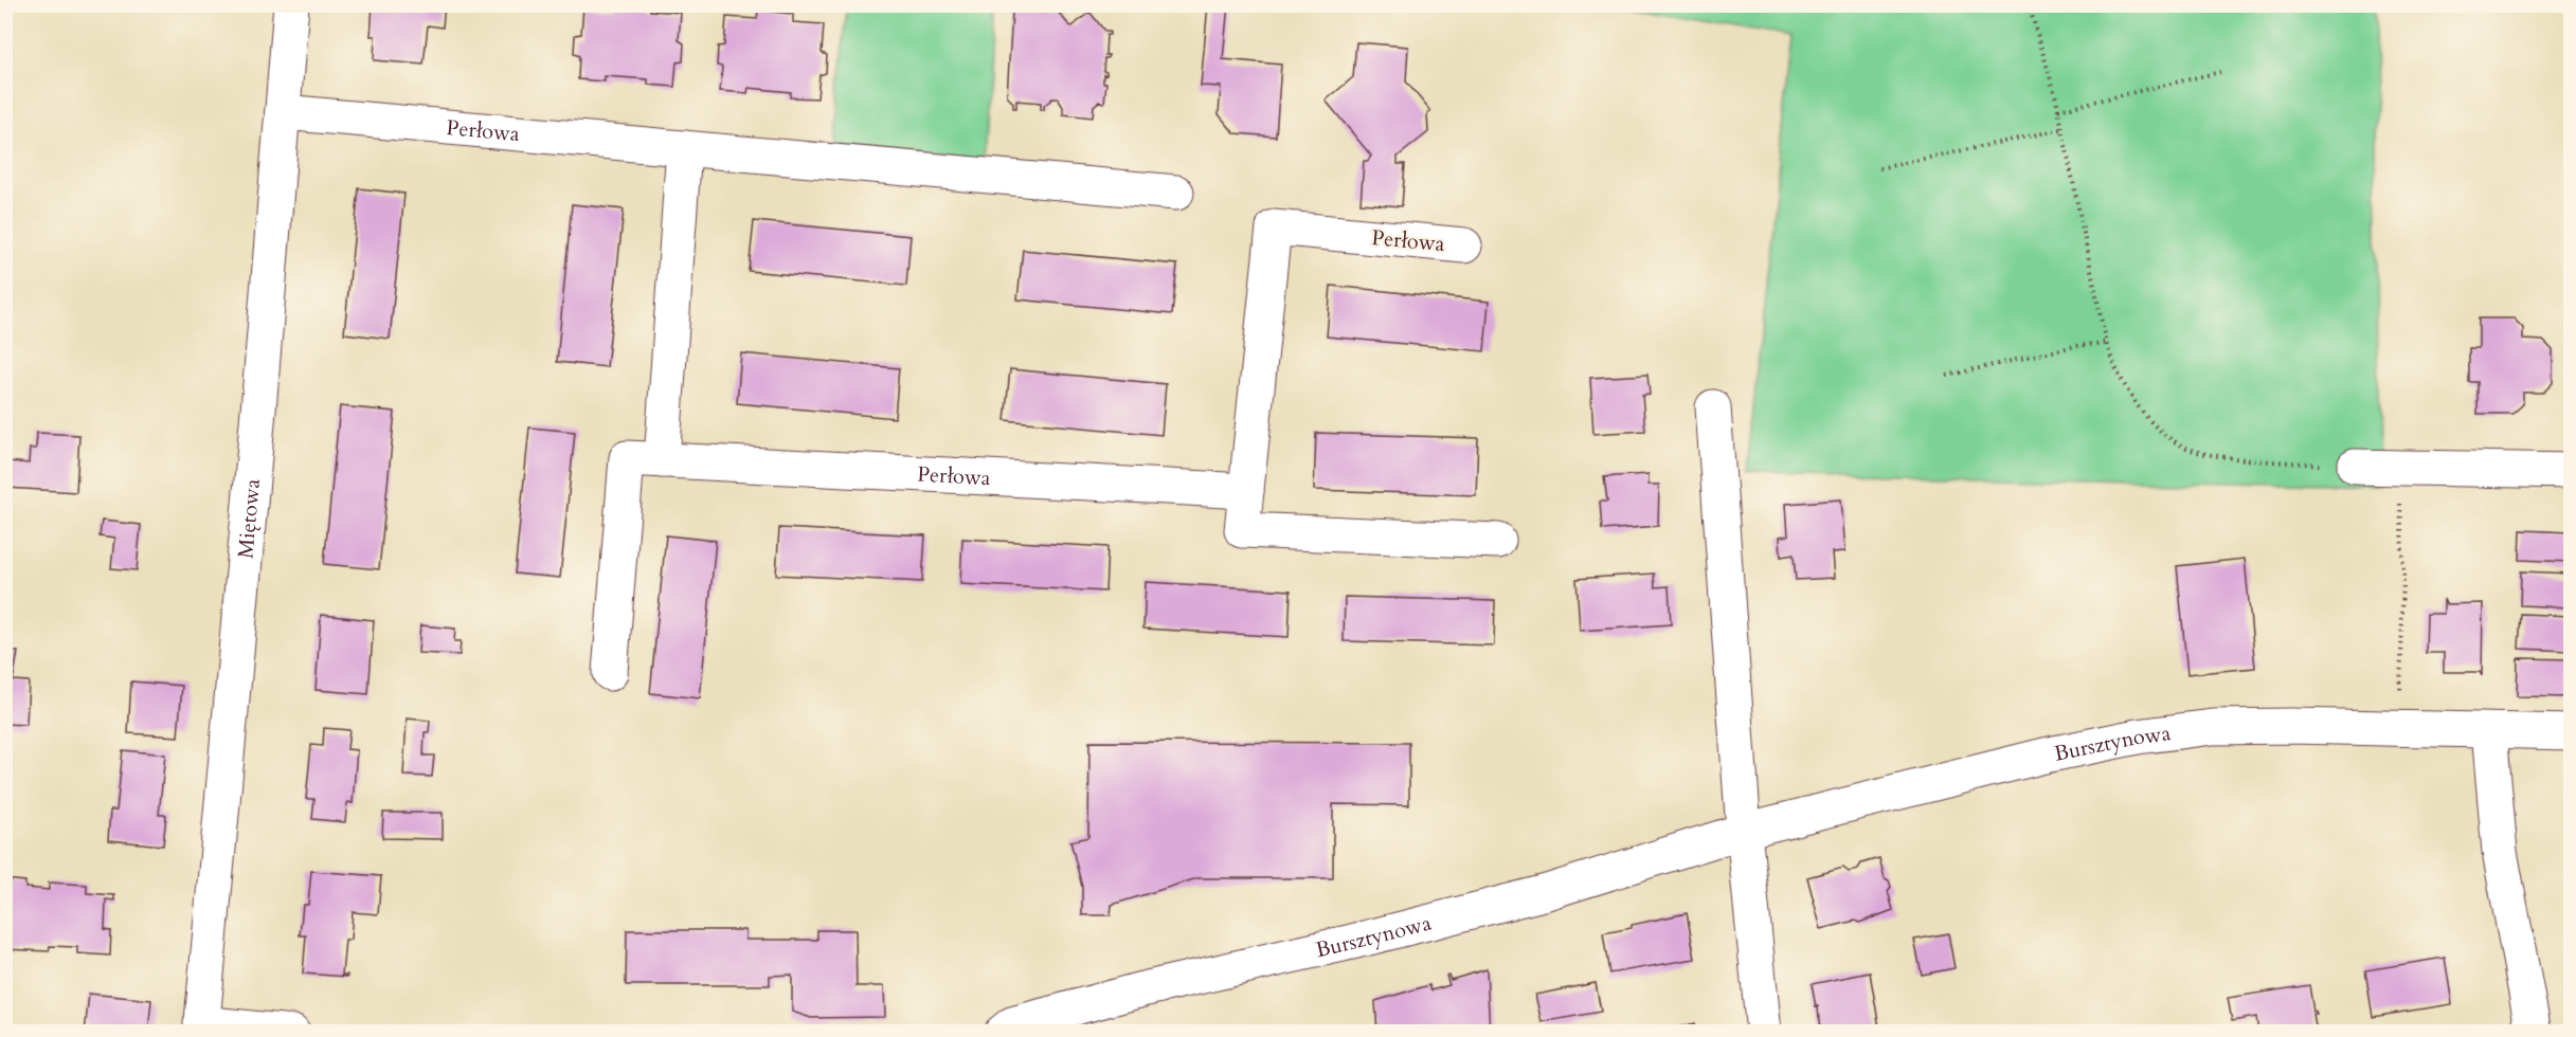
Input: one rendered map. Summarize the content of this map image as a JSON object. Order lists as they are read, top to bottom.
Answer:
{
  "streets": {
    "street": ["Perłowa", "Miętowa", "Bursztynowa"]
  },
  "crossings": [
    ["Perłowa", "Miętowa"]
  ]
}
